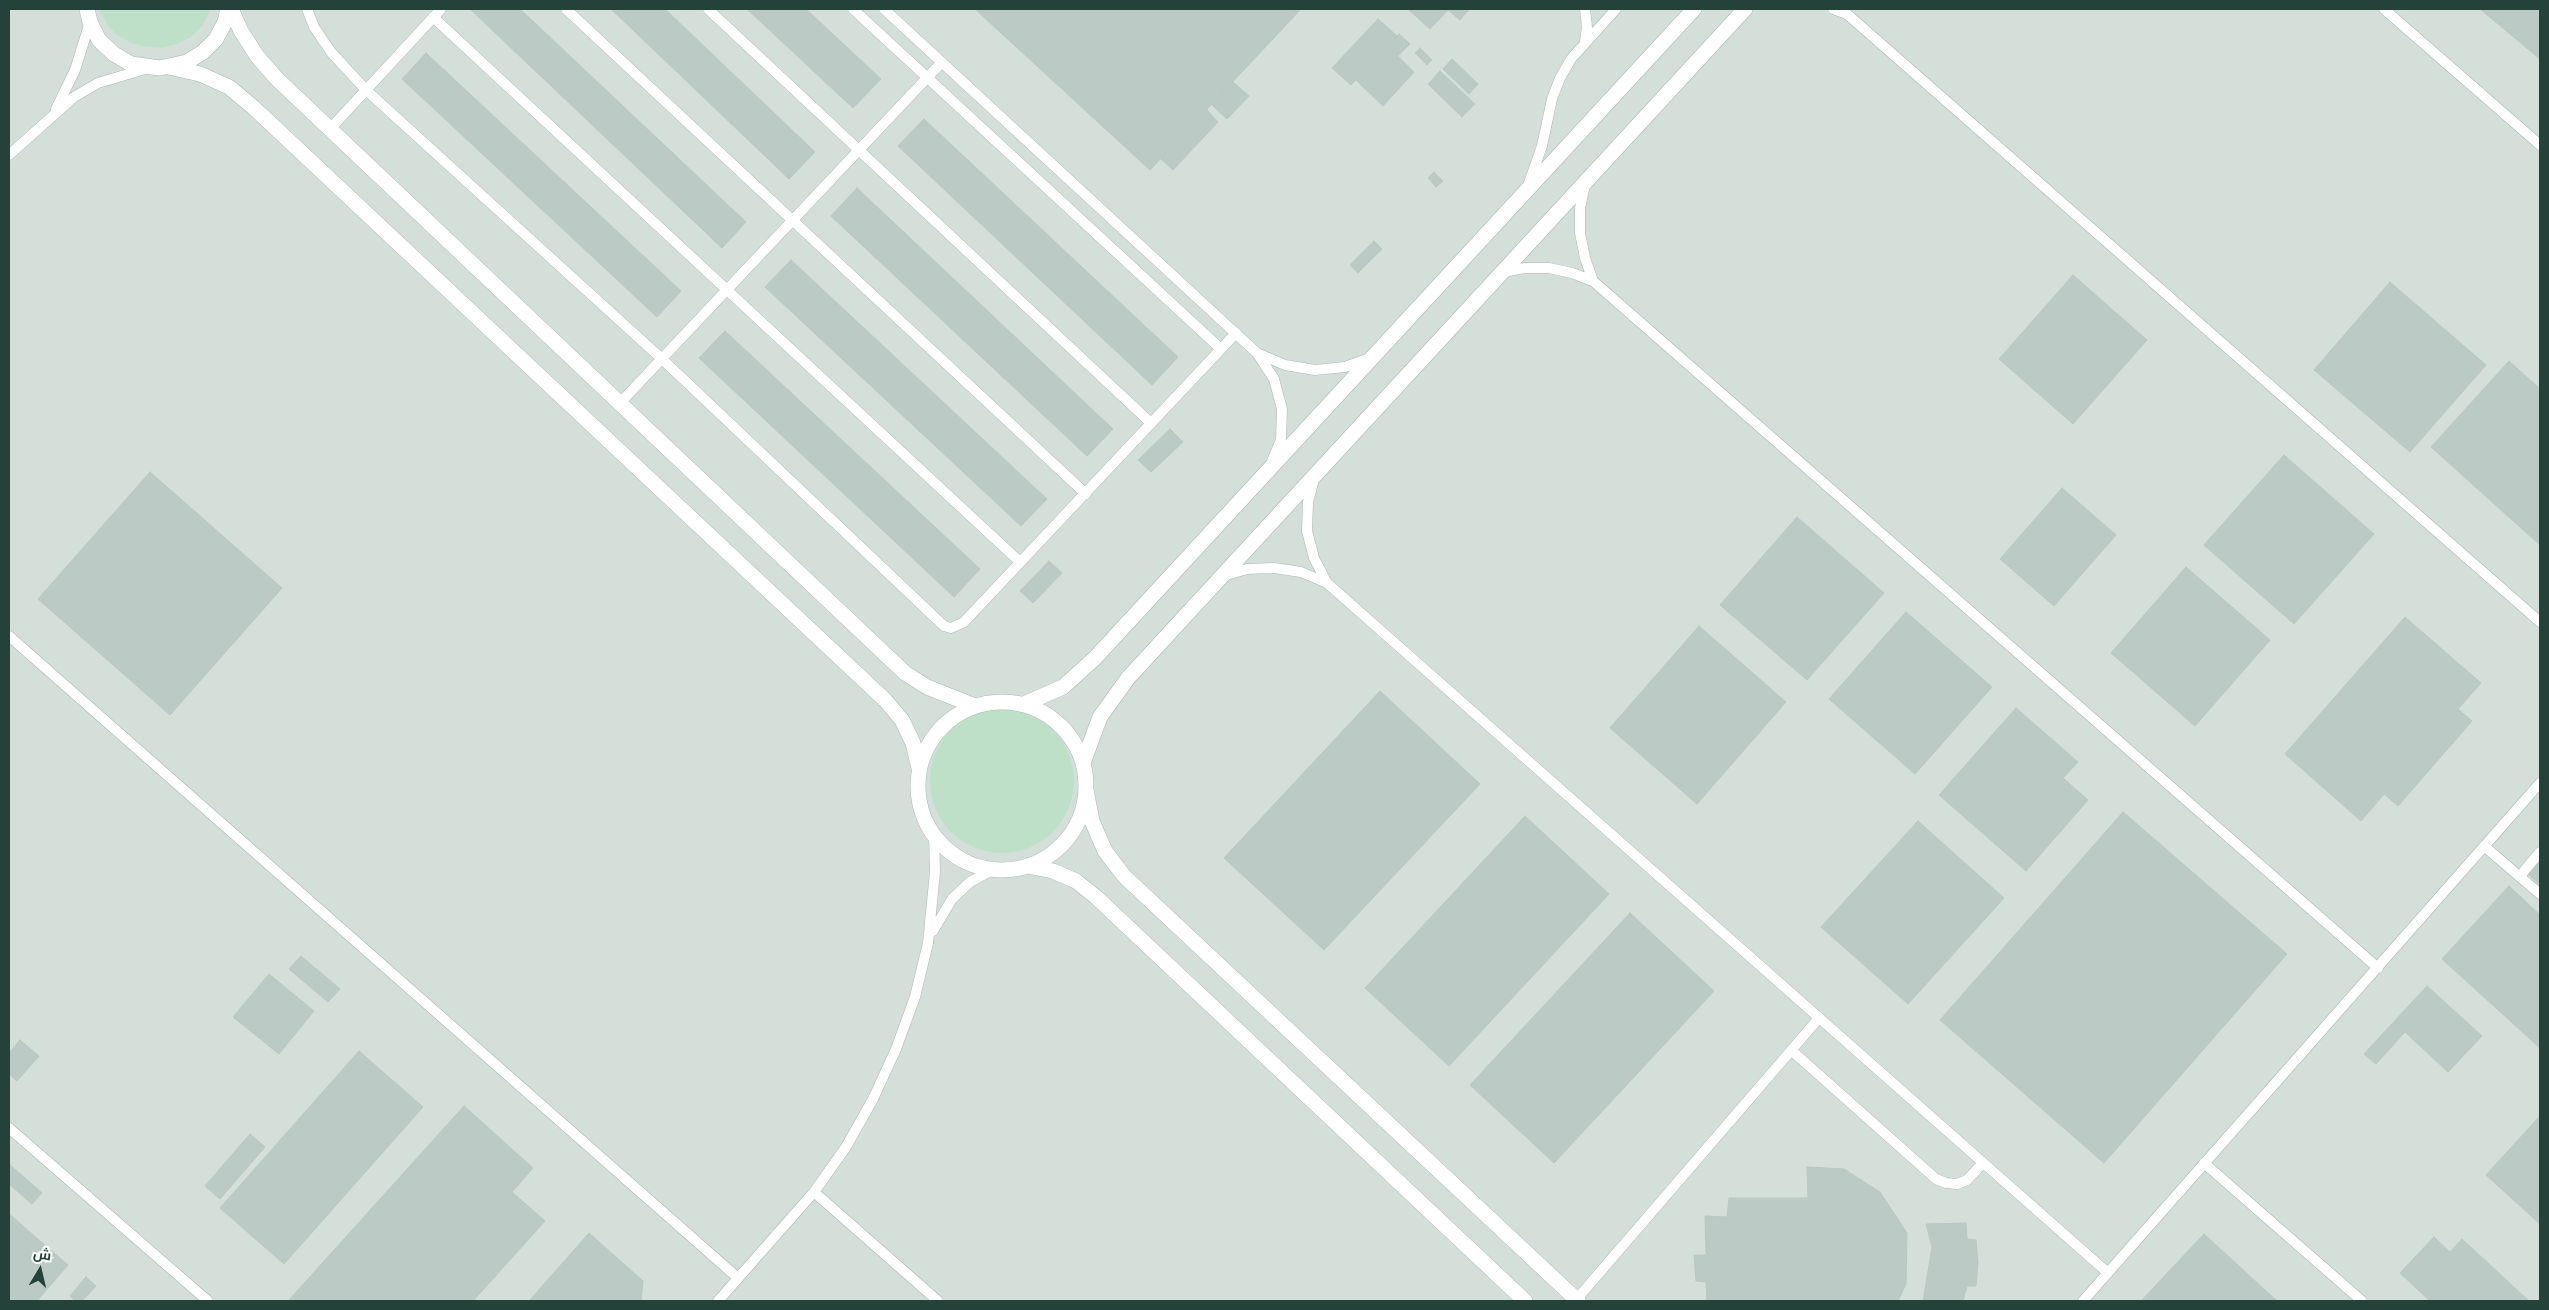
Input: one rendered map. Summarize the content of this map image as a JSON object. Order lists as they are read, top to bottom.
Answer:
{
  "north": "top"
}
